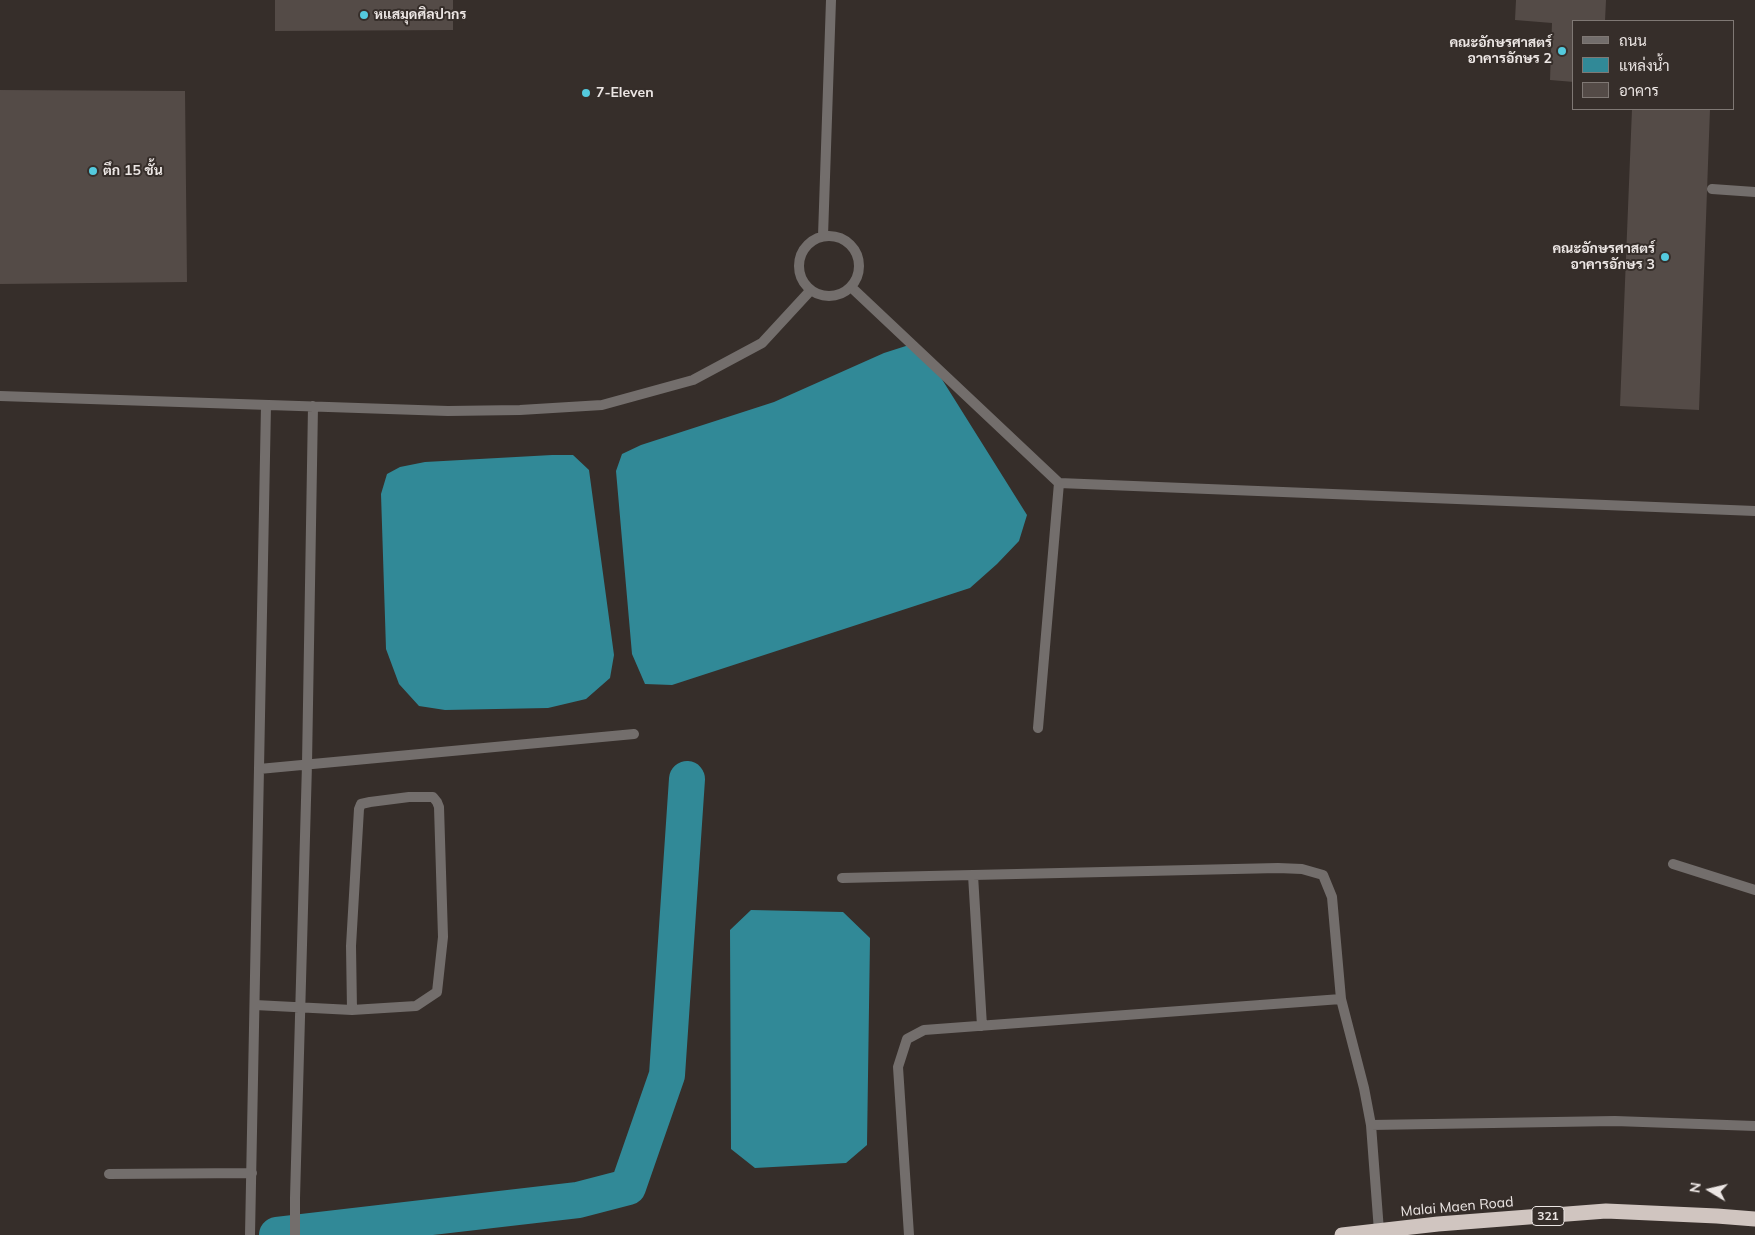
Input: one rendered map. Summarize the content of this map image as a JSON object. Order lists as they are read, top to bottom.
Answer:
{
  "streets": {
    "highway": ["Malai Maen Road", "321"]
  },
  "places": [
    "หแสมุดศิลปากร",
    "คณะอักษรศาสตร์ อาคารอักษร 2",
    "7-Eleven",
    "ตึก 15 ชั้น",
    "คณะอักษรศาสตร์ อาคารอักษร 3"
  ],
  "legend": ["ถนน", "แหล่งน้ำ", "อาคาร"],
  "north": "left"
}
